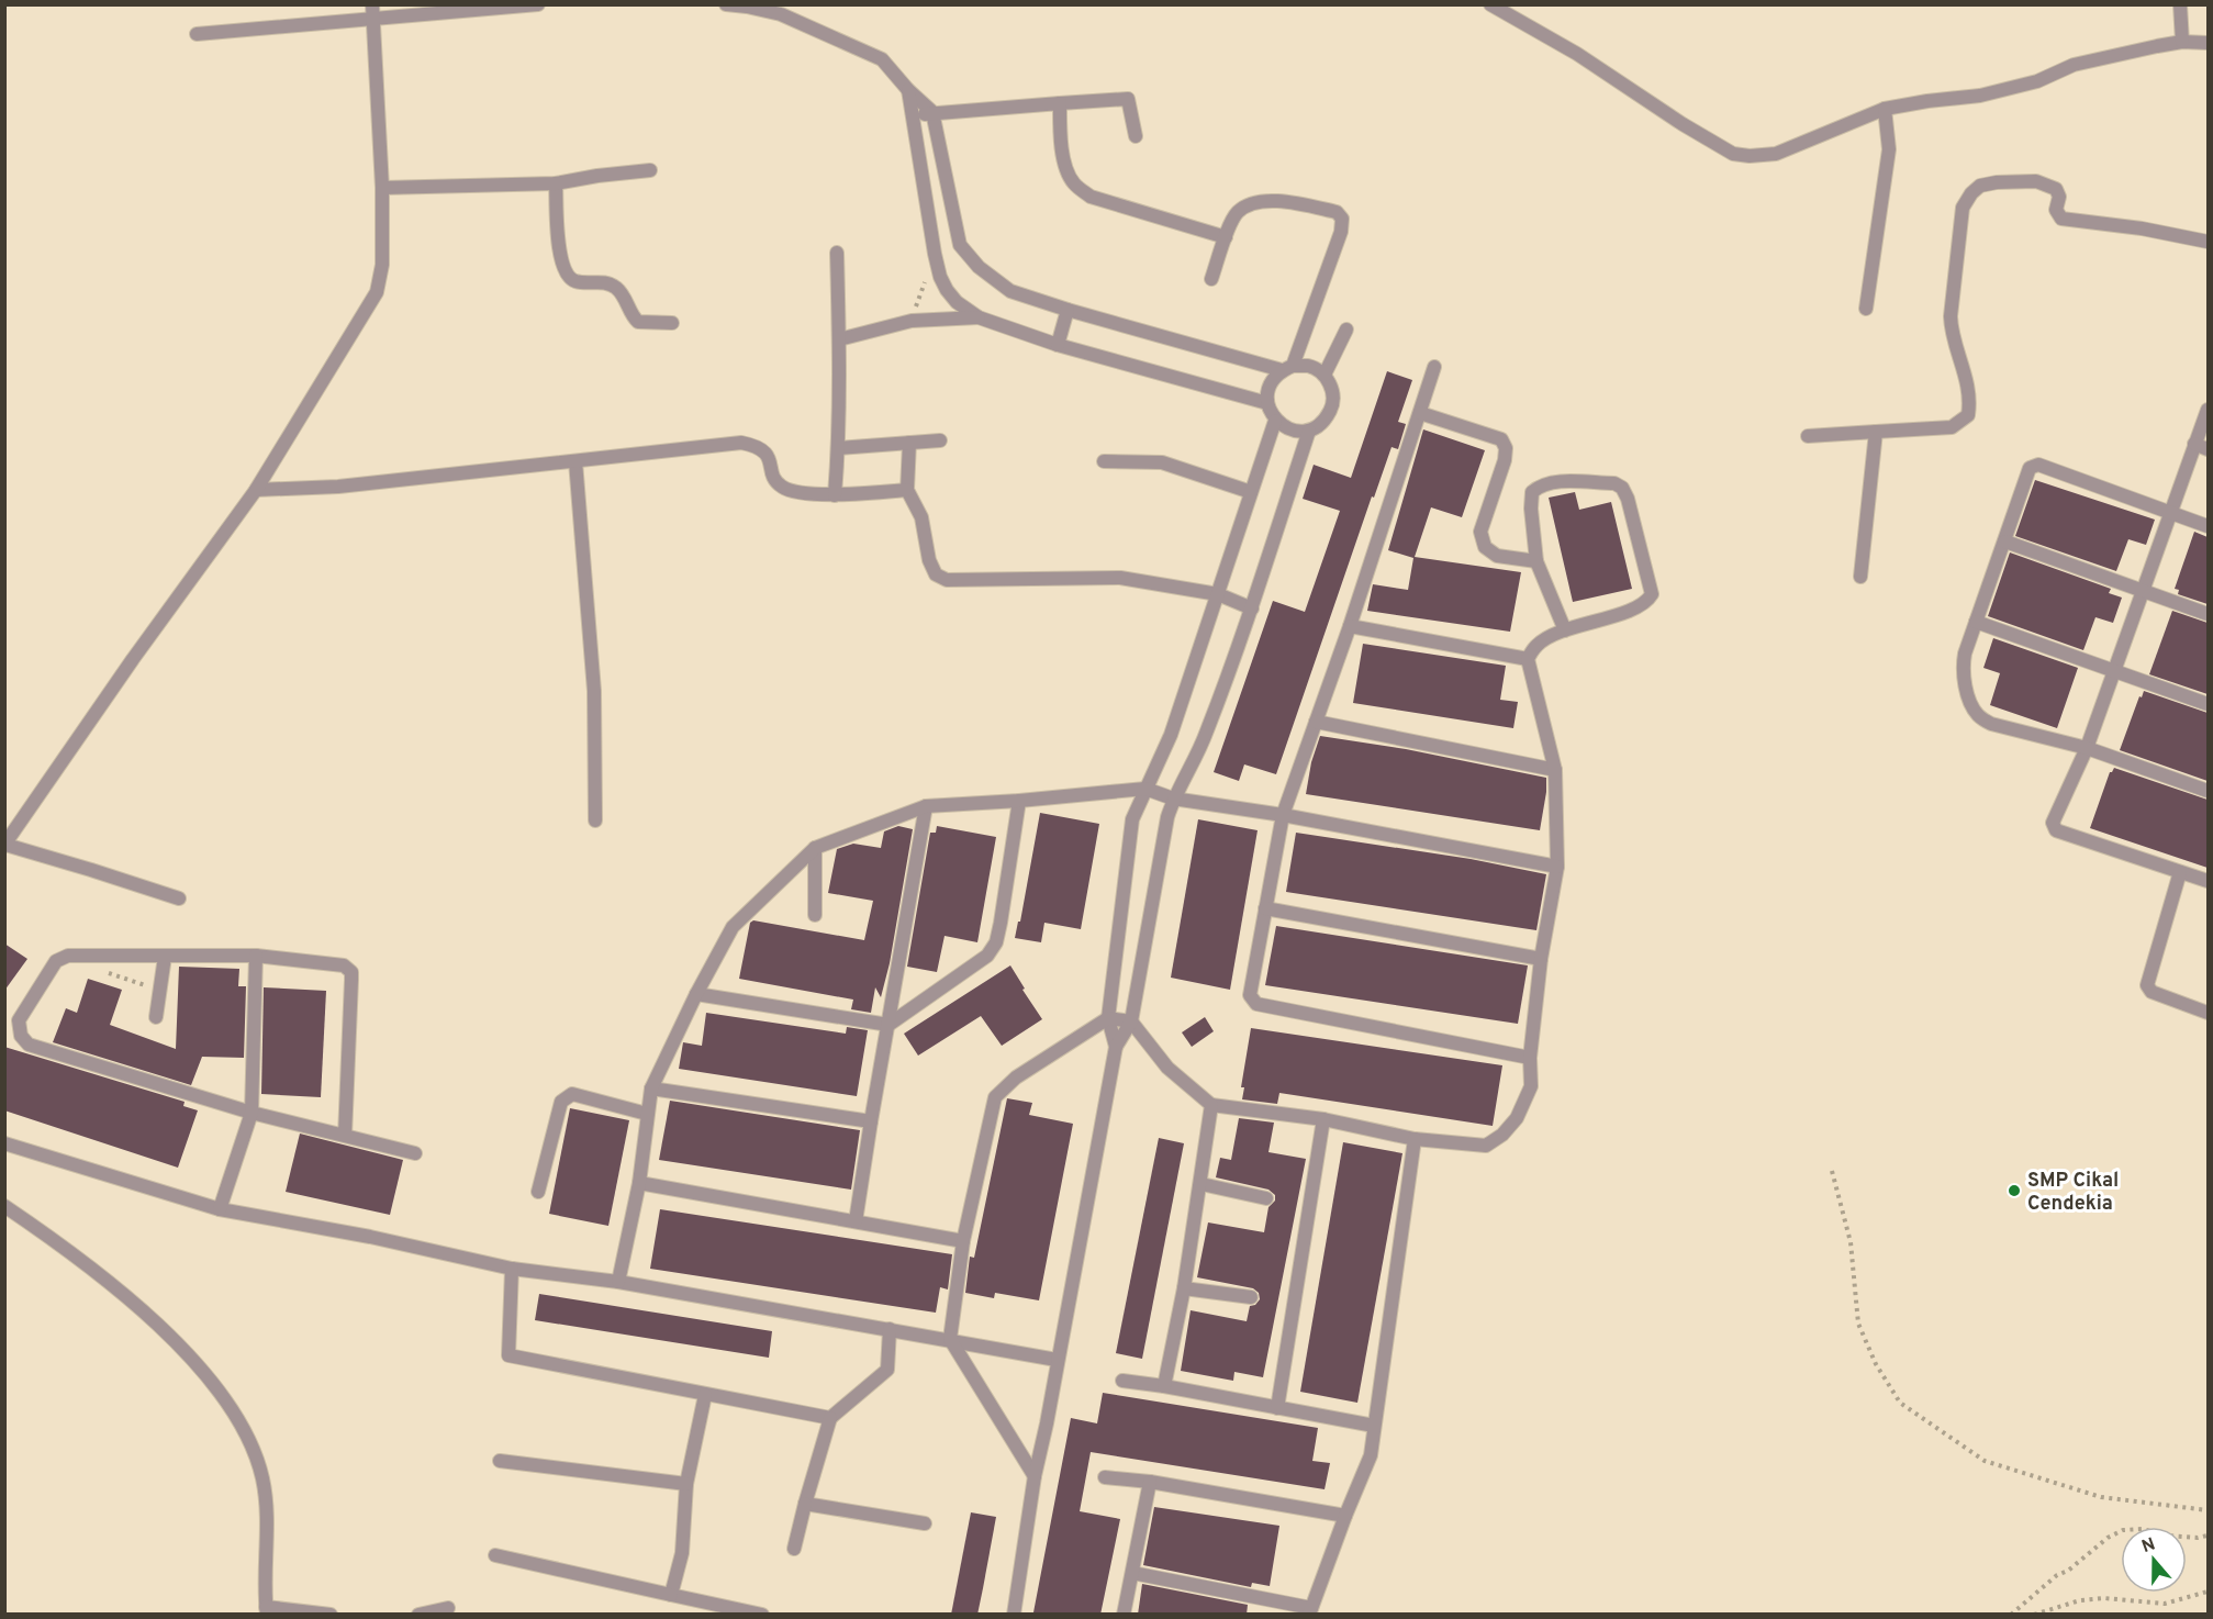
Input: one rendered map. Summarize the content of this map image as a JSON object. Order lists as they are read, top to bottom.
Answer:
{
  "places": ["SMP Cikal Cendekia"],
  "north": "top"
}
